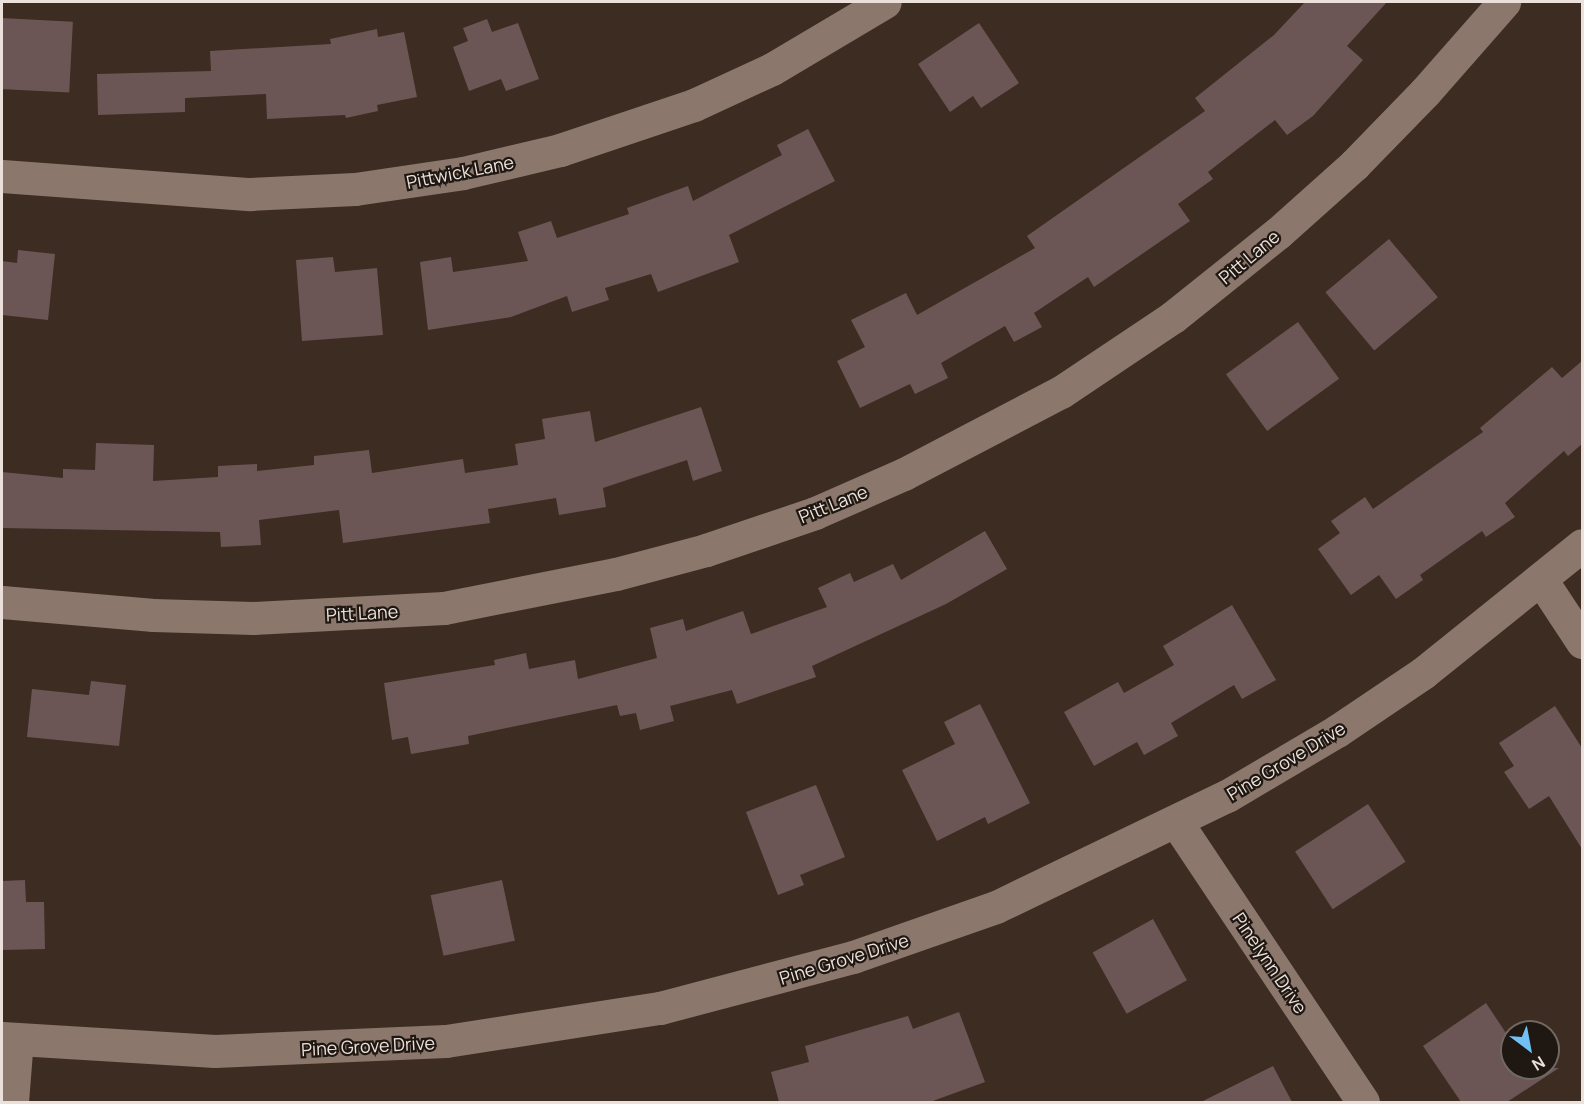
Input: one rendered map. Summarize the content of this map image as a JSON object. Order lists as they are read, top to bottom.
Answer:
{
  "streets": {
    "street": [
      "Pittwick Lane",
      "Pitt Lane",
      "Pine Grove Drive",
      "Pinelynn Drive"
    ]
  },
  "crossings": [
    ["Pine Grove Drive", "Pinelynn Drive"]
  ],
  "north": "bottom right"
}
